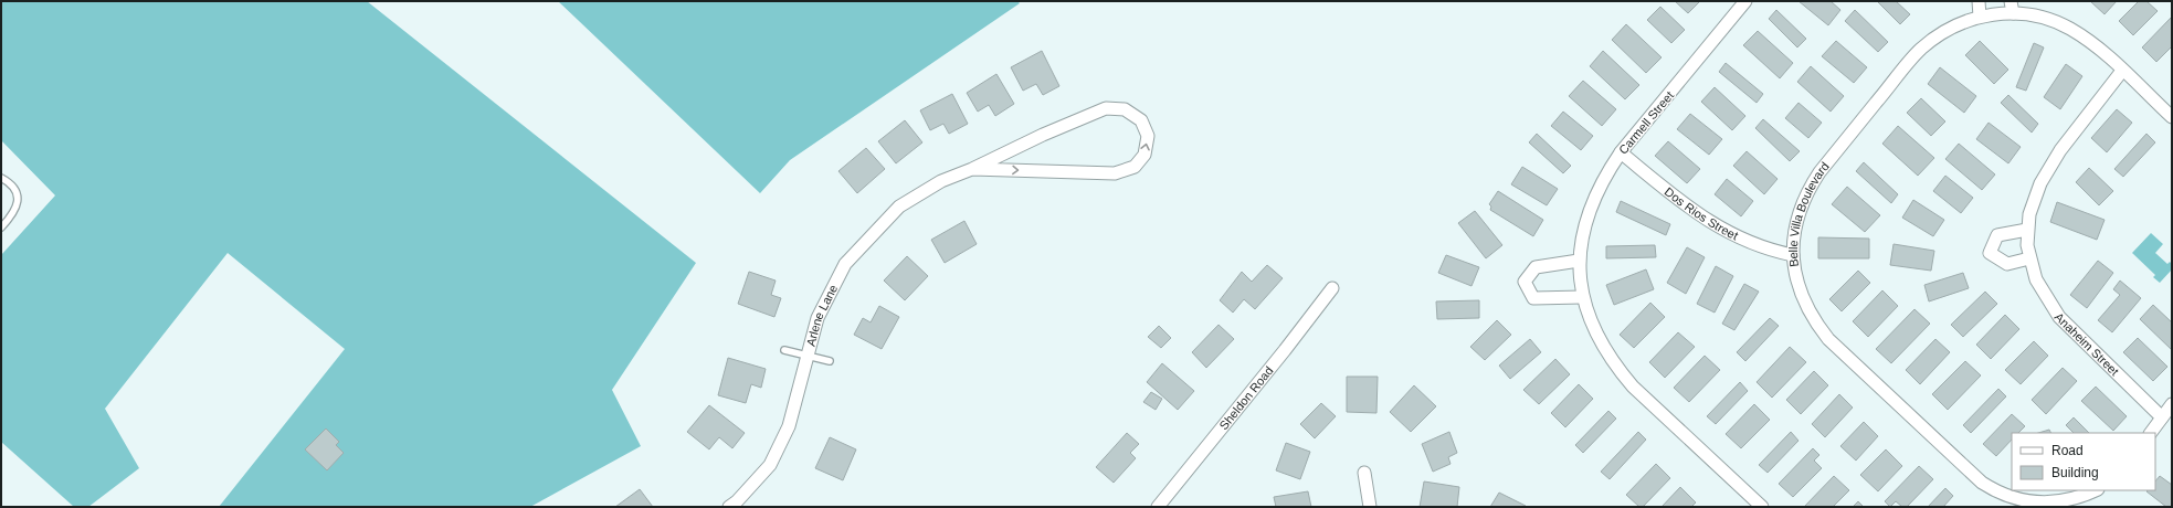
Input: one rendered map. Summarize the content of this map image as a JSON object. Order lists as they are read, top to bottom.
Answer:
{
  "streets": {
    "street": [
      "Carmell Street",
      "Dos Rios Street",
      "Belle Villa Boulevard",
      "Arlene Lane",
      "Anaheim Street",
      "Sheldon Road"
    ]
  },
  "crossings": [
    ["Carmell Street", "Dos Rios Street"],
    ["Dos Rios Street", "Belle Villa Boulevard"],
    ["Belle Villa Boulevard", "Anaheim Street"]
  ],
  "legend": ["Road", "Building"]
}
